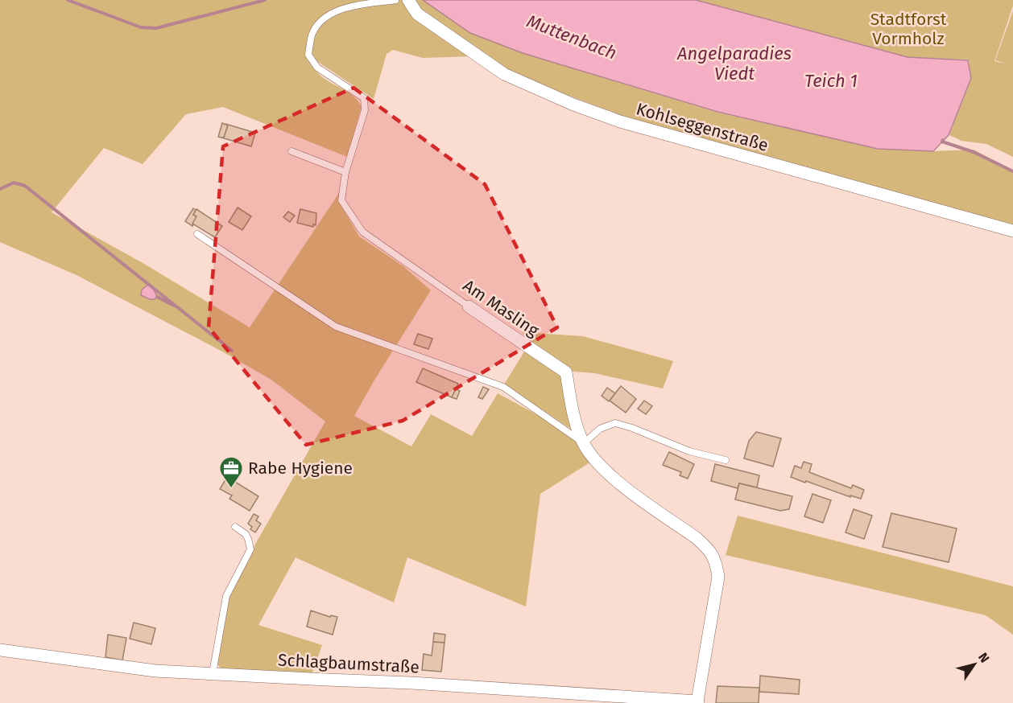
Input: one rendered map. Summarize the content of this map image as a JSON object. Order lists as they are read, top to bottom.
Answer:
{
  "streets": {
    "street": ["Kohlseggenstraße", "Am Masling", "Schlagbaumstraße"]
  },
  "crossings": [
    ["Am Masling", "Schlagbaumstraße"]
  ],
  "water": ["Muttenbach", "Angelparadies Viedt", "Teich 1"],
  "parks": ["Stadtforst Vormholz"],
  "places": {
    "office": ["Rabe Hygiene"]
  },
  "north": "top right"
}
